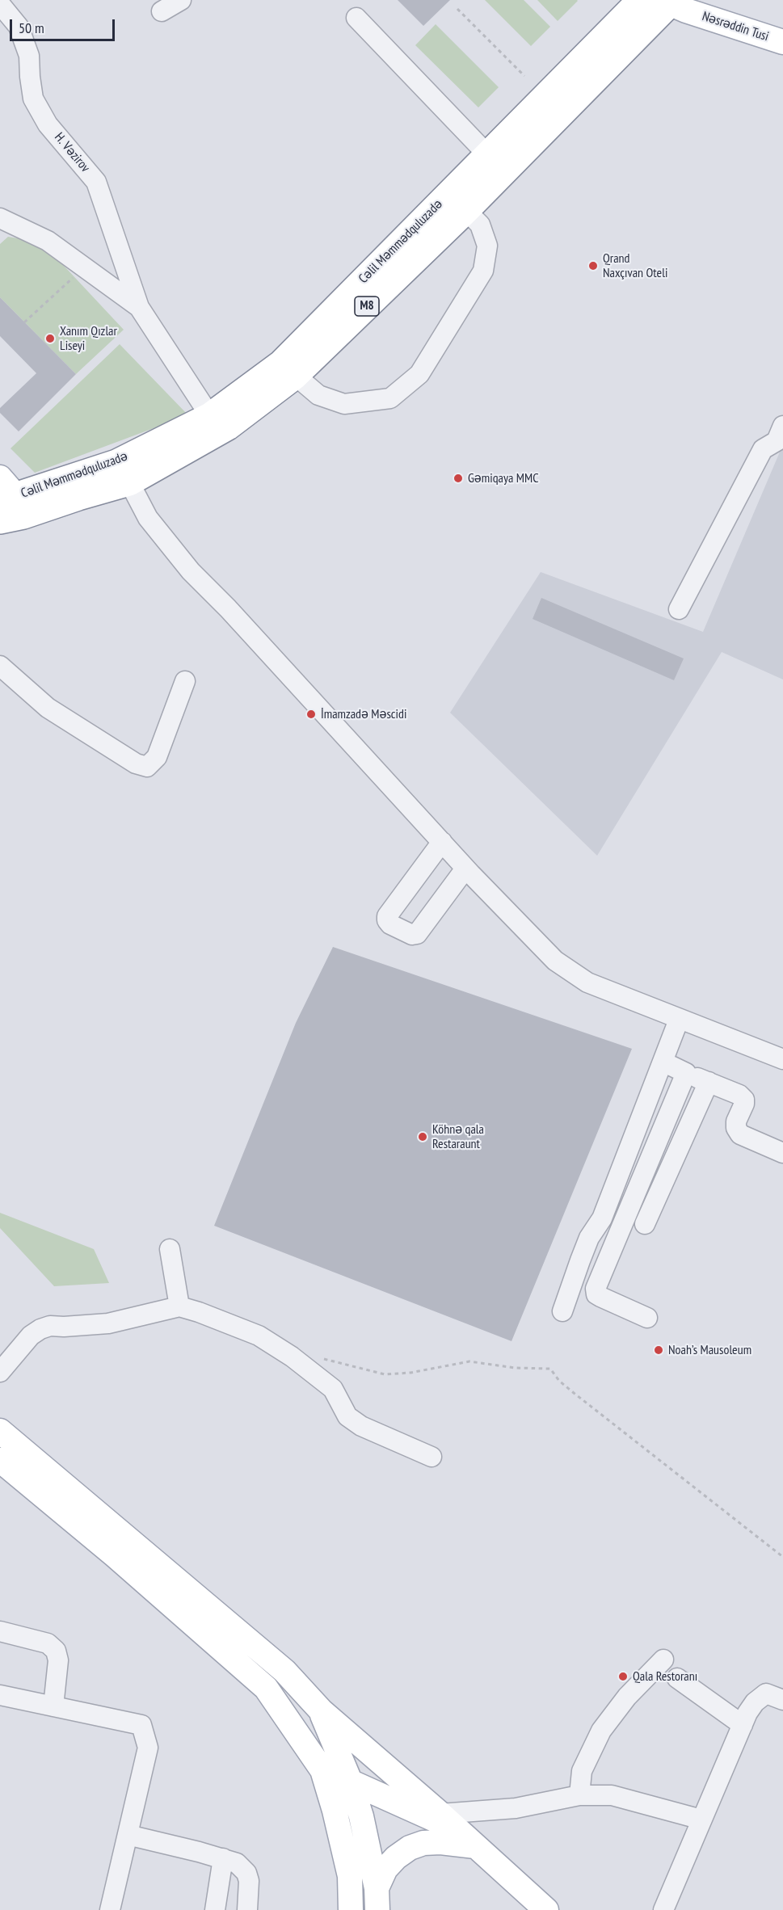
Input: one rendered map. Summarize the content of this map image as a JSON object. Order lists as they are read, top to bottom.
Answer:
{
  "streets": {
    "highway": ["Cəlil Məmmədquluzadə", "M8"],
    "main road": ["Nəsrəddin Tusi"],
    "street": ["H. Vəzirov"]
  },
  "crossings": [
    ["Nəsrəddin Tusi", "M8"],
    ["Cəlil Məmmədquluzadə", "M8"]
  ],
  "places": [
    "Qrand Naxçıvan Oteli",
    "Xanım Qızlar Liseyi",
    "Gəmiqaya MMC",
    "İmamzadə Məscidi",
    "Köhnə qala Restaraunt",
    "Noah’s Mausoleum",
    "Qala Restoranı"
  ],
  "scale_bar": "50 m"
}
